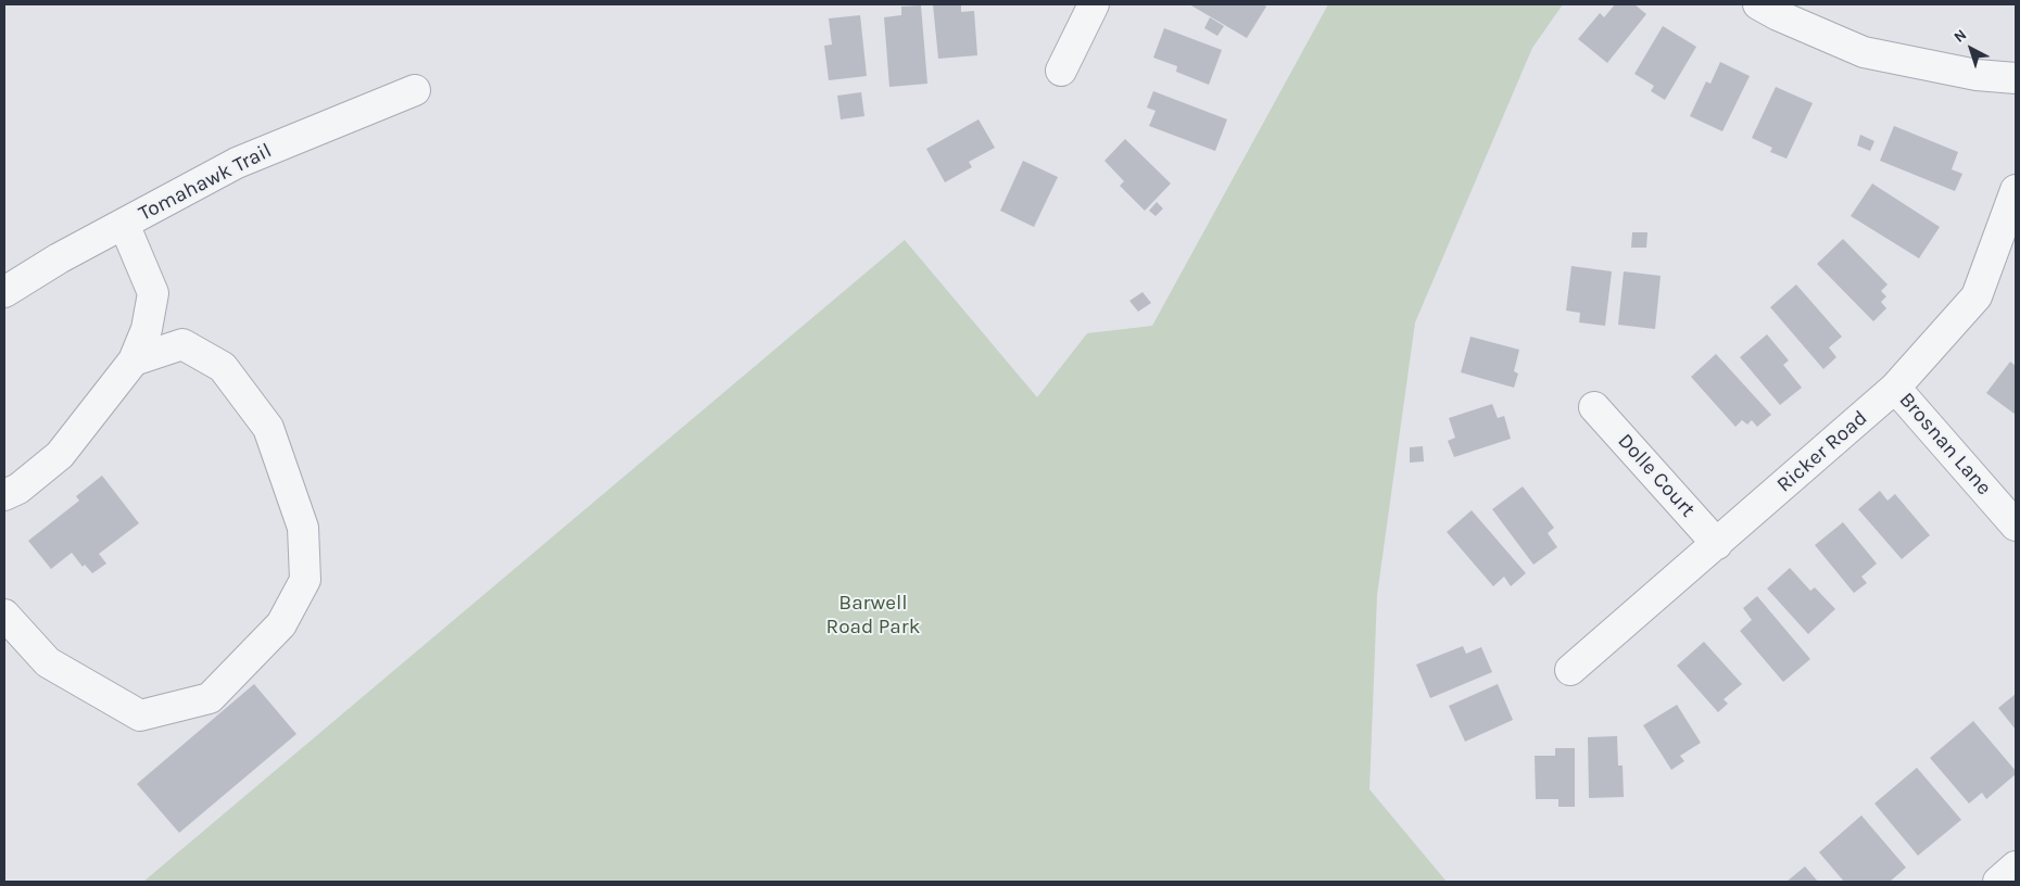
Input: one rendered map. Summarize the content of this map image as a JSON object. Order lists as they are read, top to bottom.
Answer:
{
  "streets": {
    "street": [
      "Tomahawk Trail",
      "Brosnan Lane",
      "Ricker Road",
      "Dolle Court"
    ]
  },
  "crossings": [
    ["Brosnan Lane", "Ricker Road"],
    ["Ricker Road", "Dolle Court"]
  ],
  "parks": ["Barwell Road Park"],
  "north": "top left"
}
